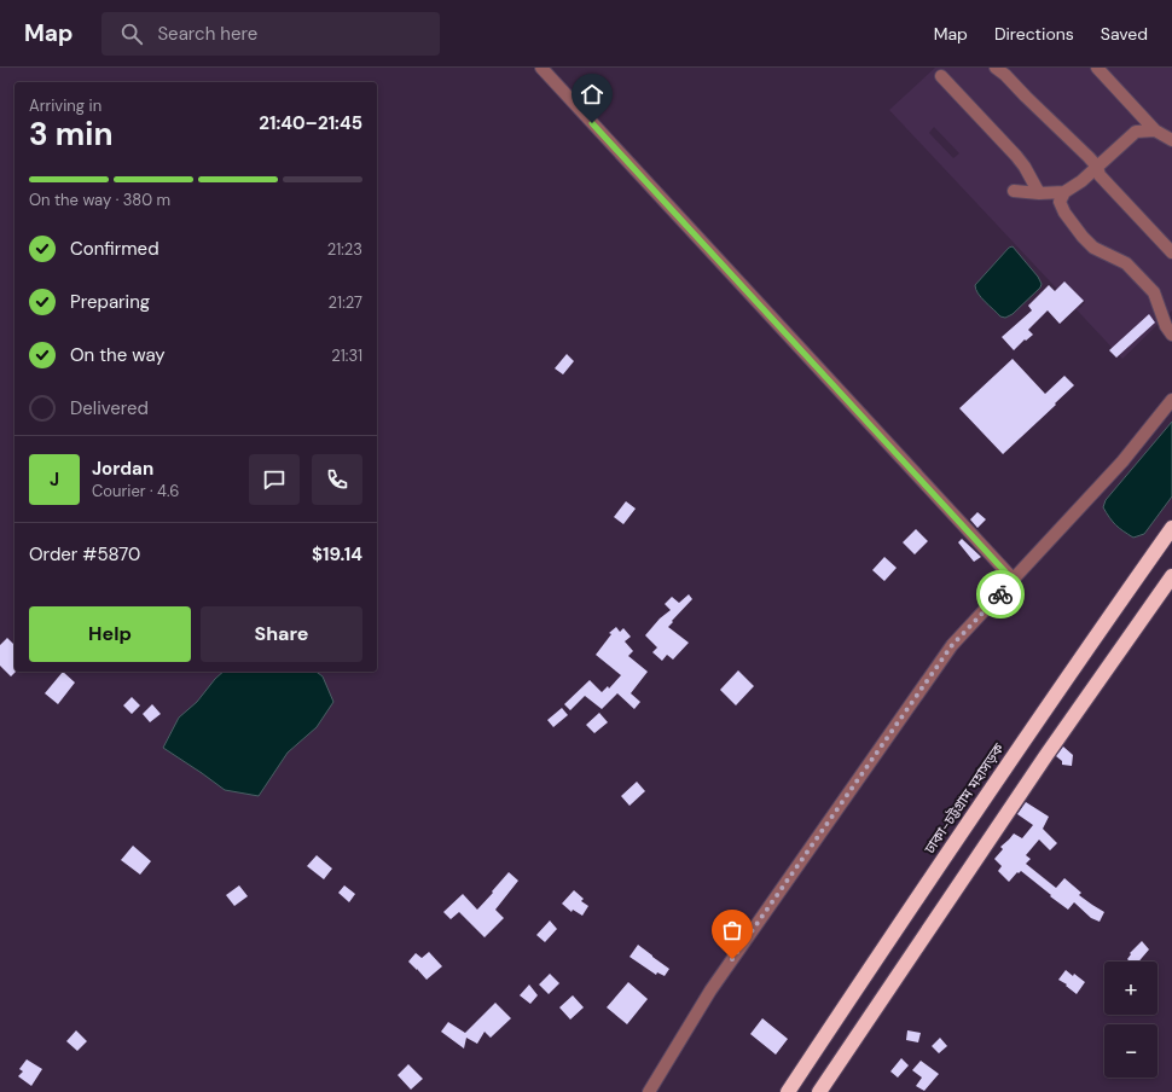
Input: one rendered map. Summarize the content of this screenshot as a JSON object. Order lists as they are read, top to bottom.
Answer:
{
  "streets": {
    "highway": ["ঢাকা-চট্টগ্রাম মহাসড়ক"]
  },
  "page": {
    "header": "Map",
    "search": "Search here",
    "nav": ["Map", "Directions", "Saved"],
    "heading": ["3 min", "Arriving in", "21:40–21:45"],
    "panel": [
      "Jordan",
      "Courier · 4.6",
      "Order #5870",
      "$19.14"
    ],
    "bar": "On the way · 380 m",
    "list": [
      ["Confirmed", "21:23"],
      ["Preparing", "21:27"],
      ["On the way", "21:31"],
      "Delivered"
    ],
    "round": "J",
    "buttons": ["Help", "Share"],
    "map_buttons": ["+", "−"]
  }
}
